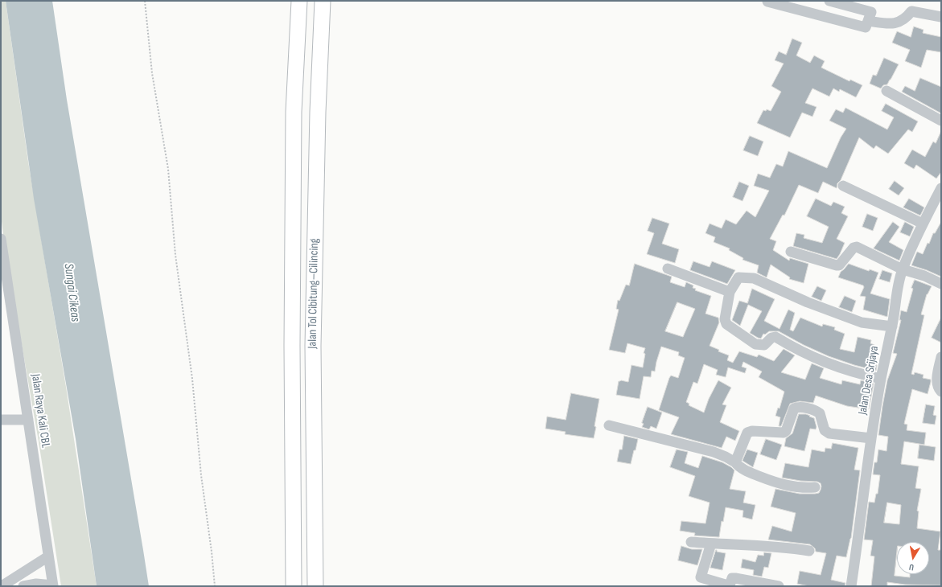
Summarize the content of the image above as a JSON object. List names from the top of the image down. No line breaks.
{"streets":{"highway":["Jalan Tol Cibitung–Cilincing"],"street":["Jalan Desa Srijaya","Jalan Raya Kali CBL"]},"water":["Sungai Cikeas"],"north":"bottom"}
